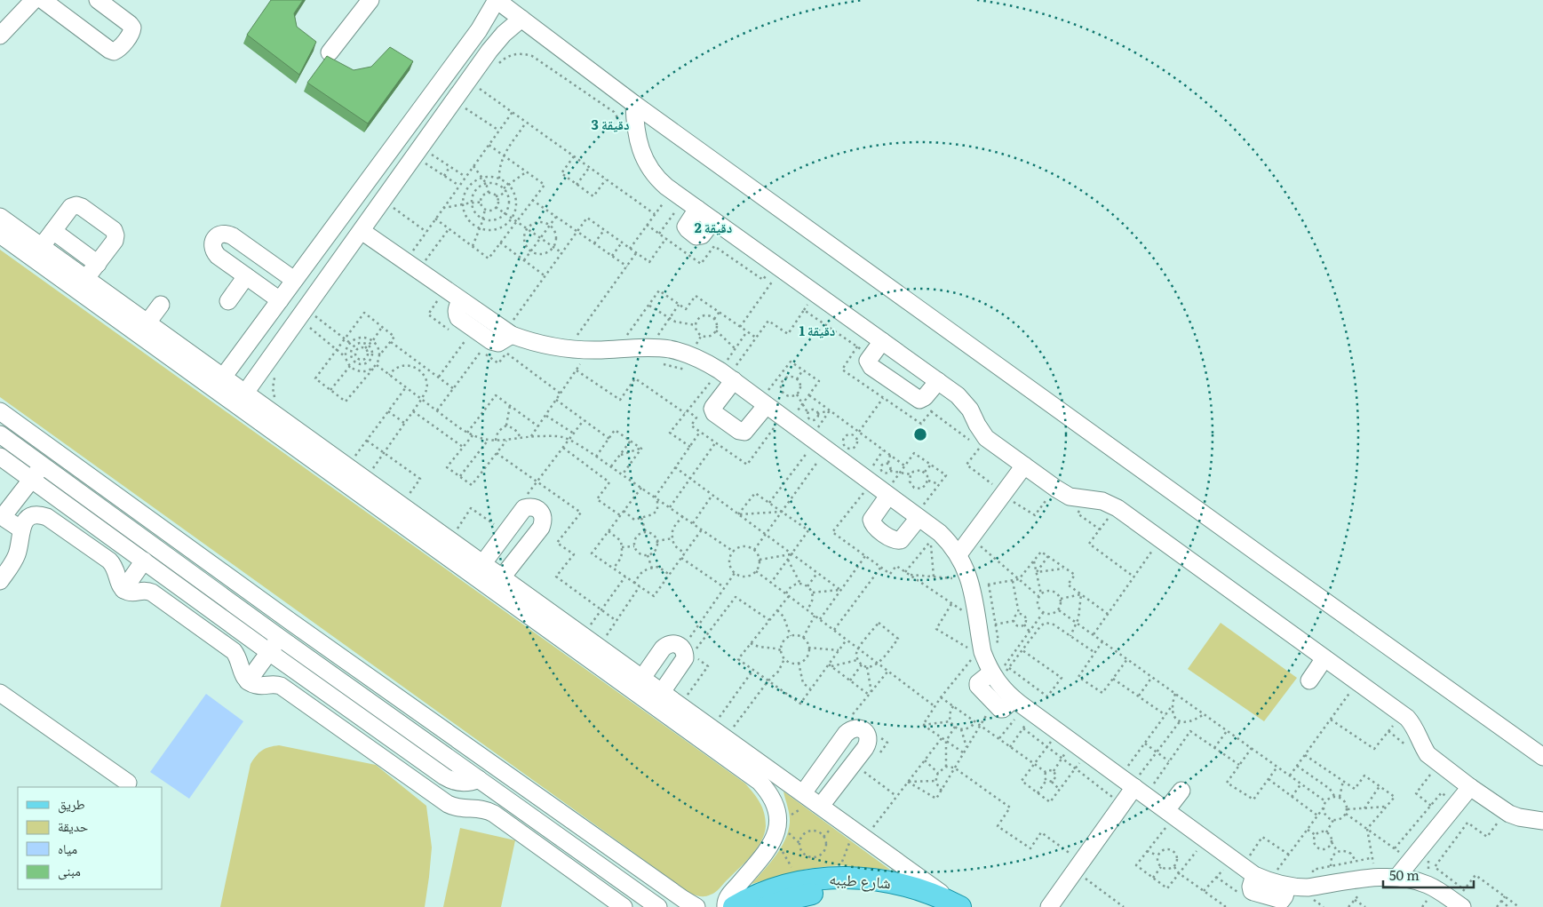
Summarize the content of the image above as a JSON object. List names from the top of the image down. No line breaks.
{"streets":{"main road":["شارع طيبه"]},"legend":["طريق","حديقة","مياه","مبنى"],"scale_bar":"50 m","rings":["3 دقيقة","2 دقيقة","1 دقيقة"]}
